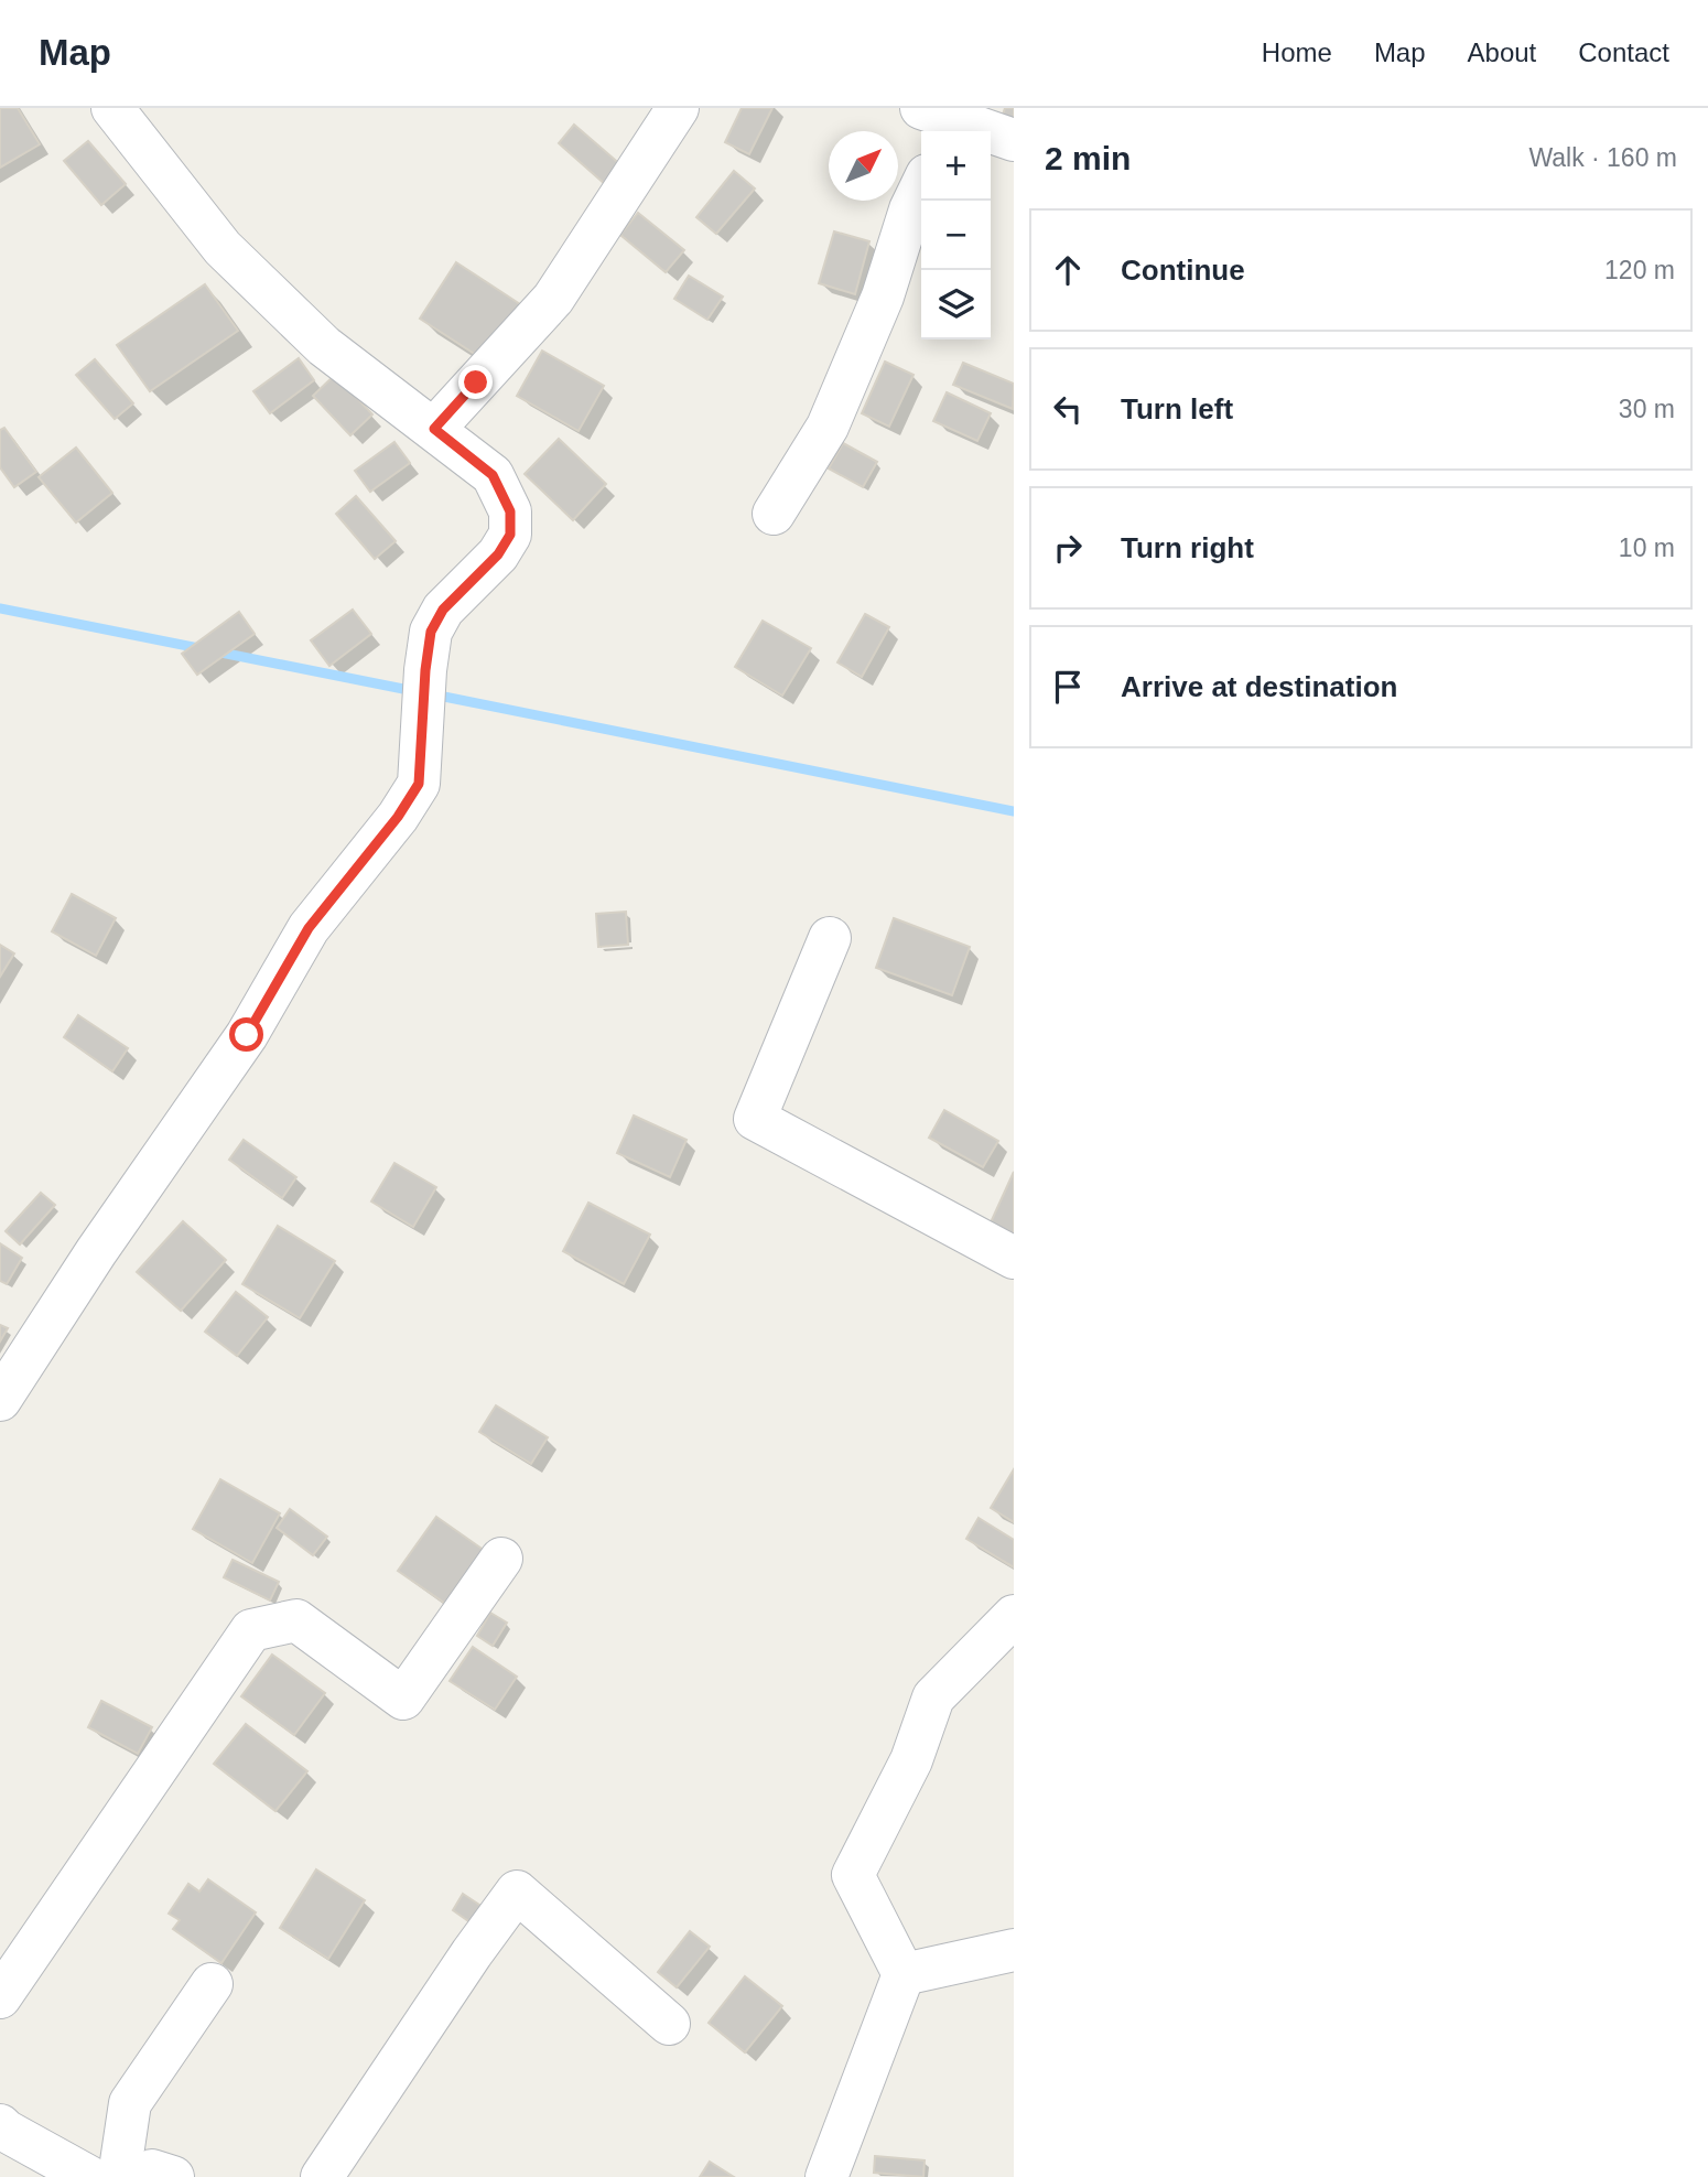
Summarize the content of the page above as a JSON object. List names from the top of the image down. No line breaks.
{"north":"top right","page":{"header":"Map","nav":["Home","Map","About","Contact"],"heading":["2 min","Walk · 160 m"],"map_buttons":["+","−"],"list":[["Continue","120 m"],["Turn left","30 m"],["Turn right","10 m"],"Arrive at destination"]}}
